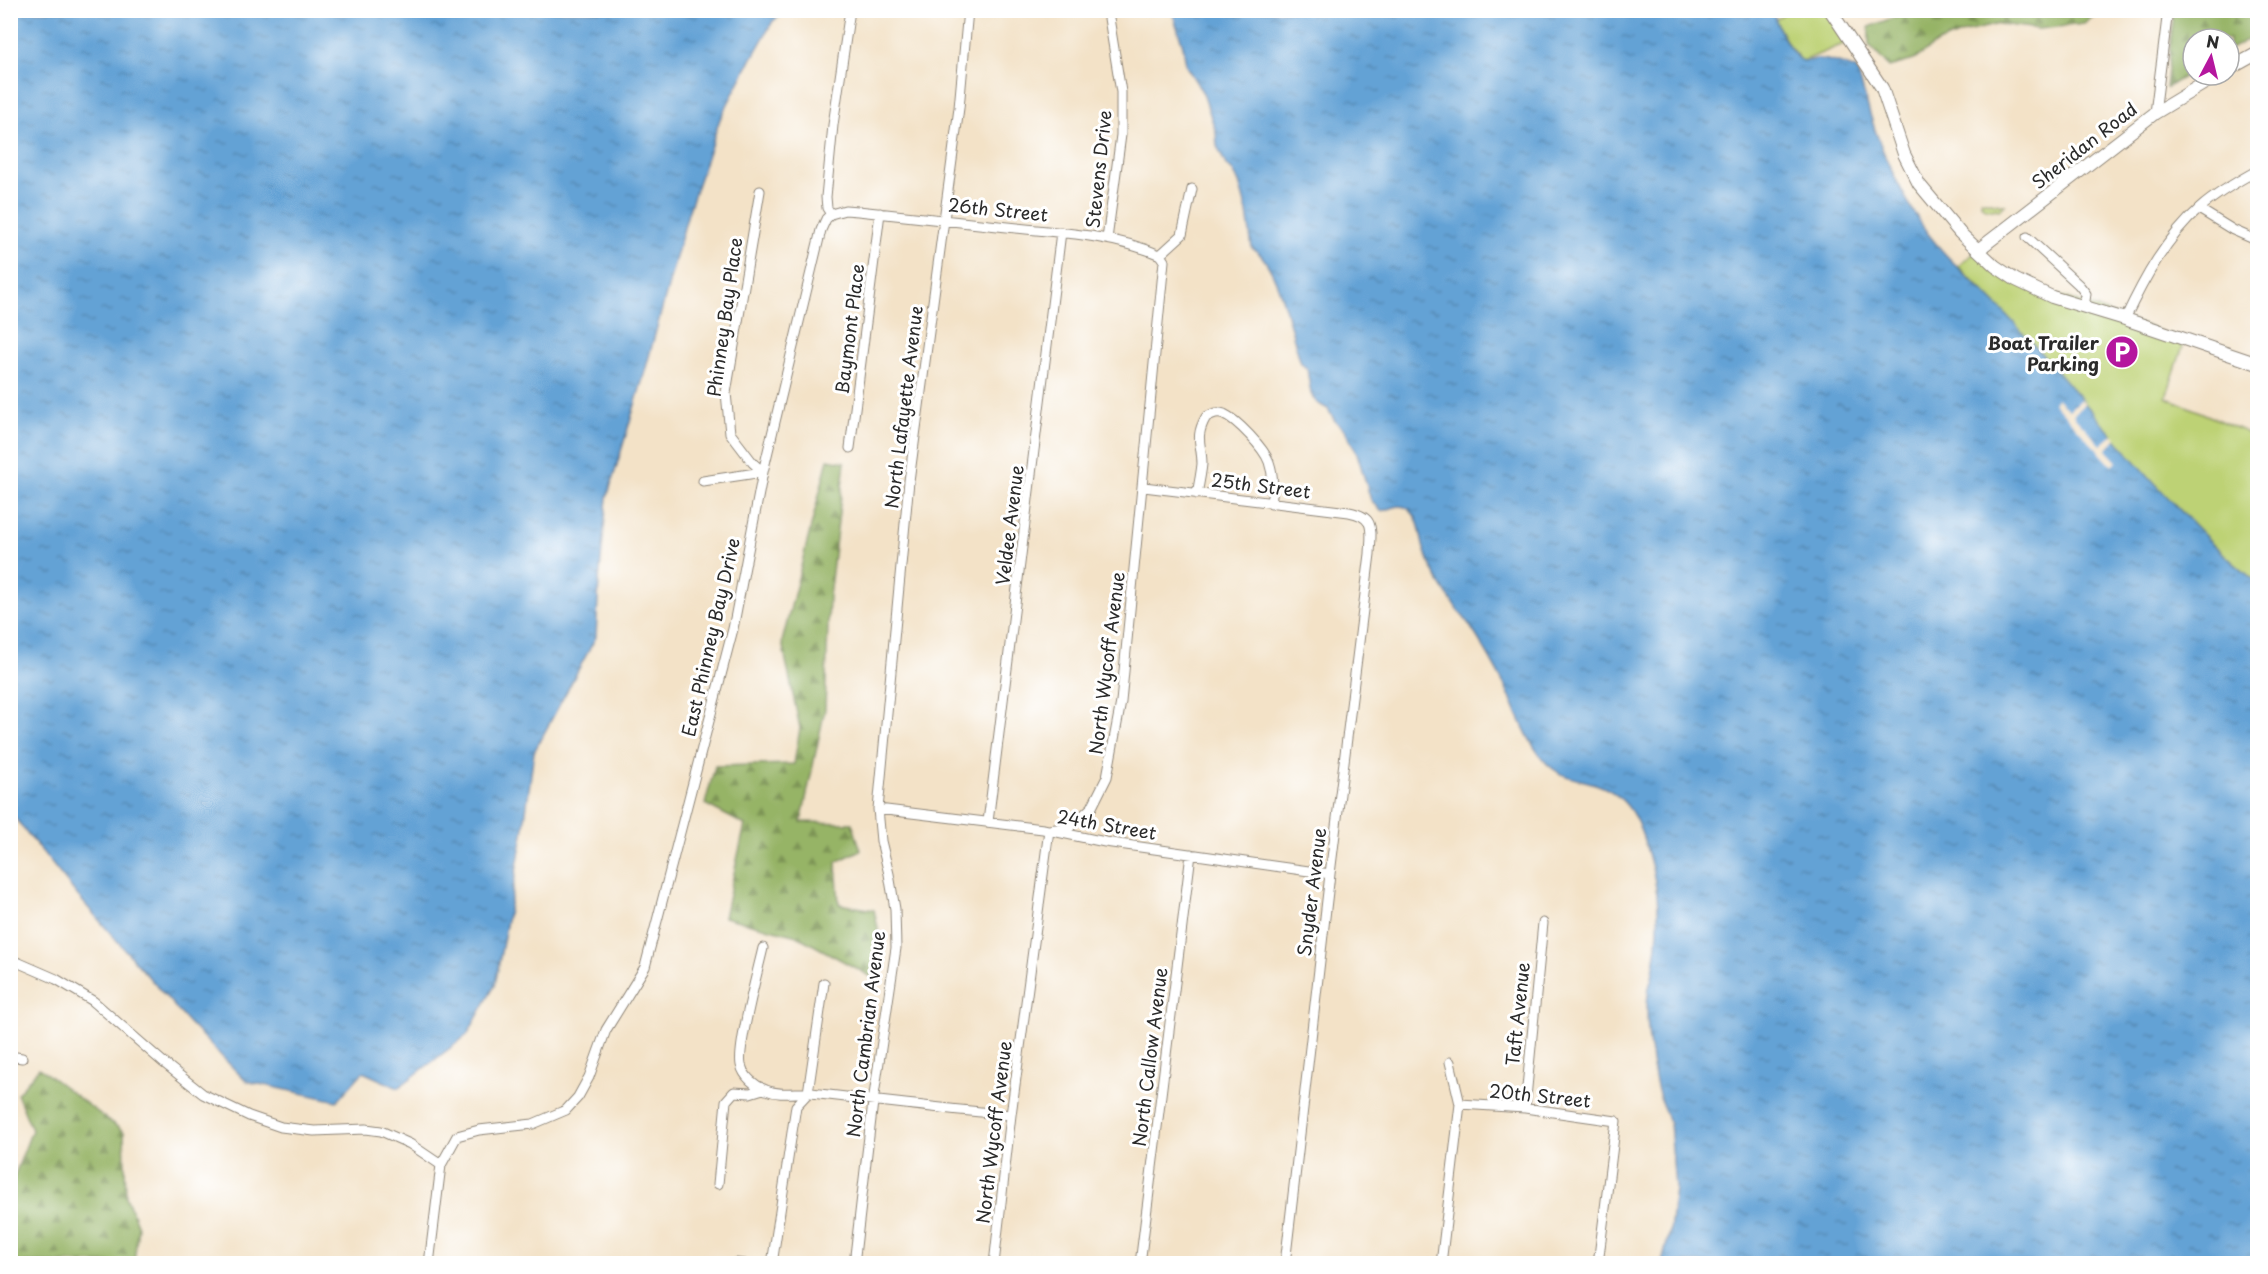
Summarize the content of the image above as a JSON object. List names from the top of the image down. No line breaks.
{"streets":{"main road":["Sheridan Road"],"street":["Stevens Drive","26th Street","Phinney Bay Place","Baymont Place","North Lafayette Avenue","25th Street","Veldee Avenue","East Phinney Bay Drive","North Wycoff Avenue","24th Street","Snyder Avenue","Taft Avenue","North Cambrian Avenue","North Callow Avenue","20th Street"]},"crossings":[["Stevens Drive","26th Street"],["26th Street","Baymont Place"],["26th Street","North Lafayette Avenue"],["26th Street","Veldee Avenue"],["26th Street","East Phinney Bay Drive"],["26th Street","North Wycoff Avenue"],["Phinney Bay Place","East Phinney Bay Drive"],["North Lafayette Avenue","24th Street"],["North Lafayette Avenue","North Cambrian Avenue"],["25th Street","North Wycoff Avenue"],["25th Street","Snyder Avenue"],["Veldee Avenue","24th Street"],["North Wycoff Avenue","24th Street"],["24th Street","Snyder Avenue"],["24th Street","North Cambrian Avenue"],["24th Street","North Callow Avenue"],["Taft Avenue","20th Street"]],"places":{"parking":["Boat Trailer Parking"]},"north":"top"}
